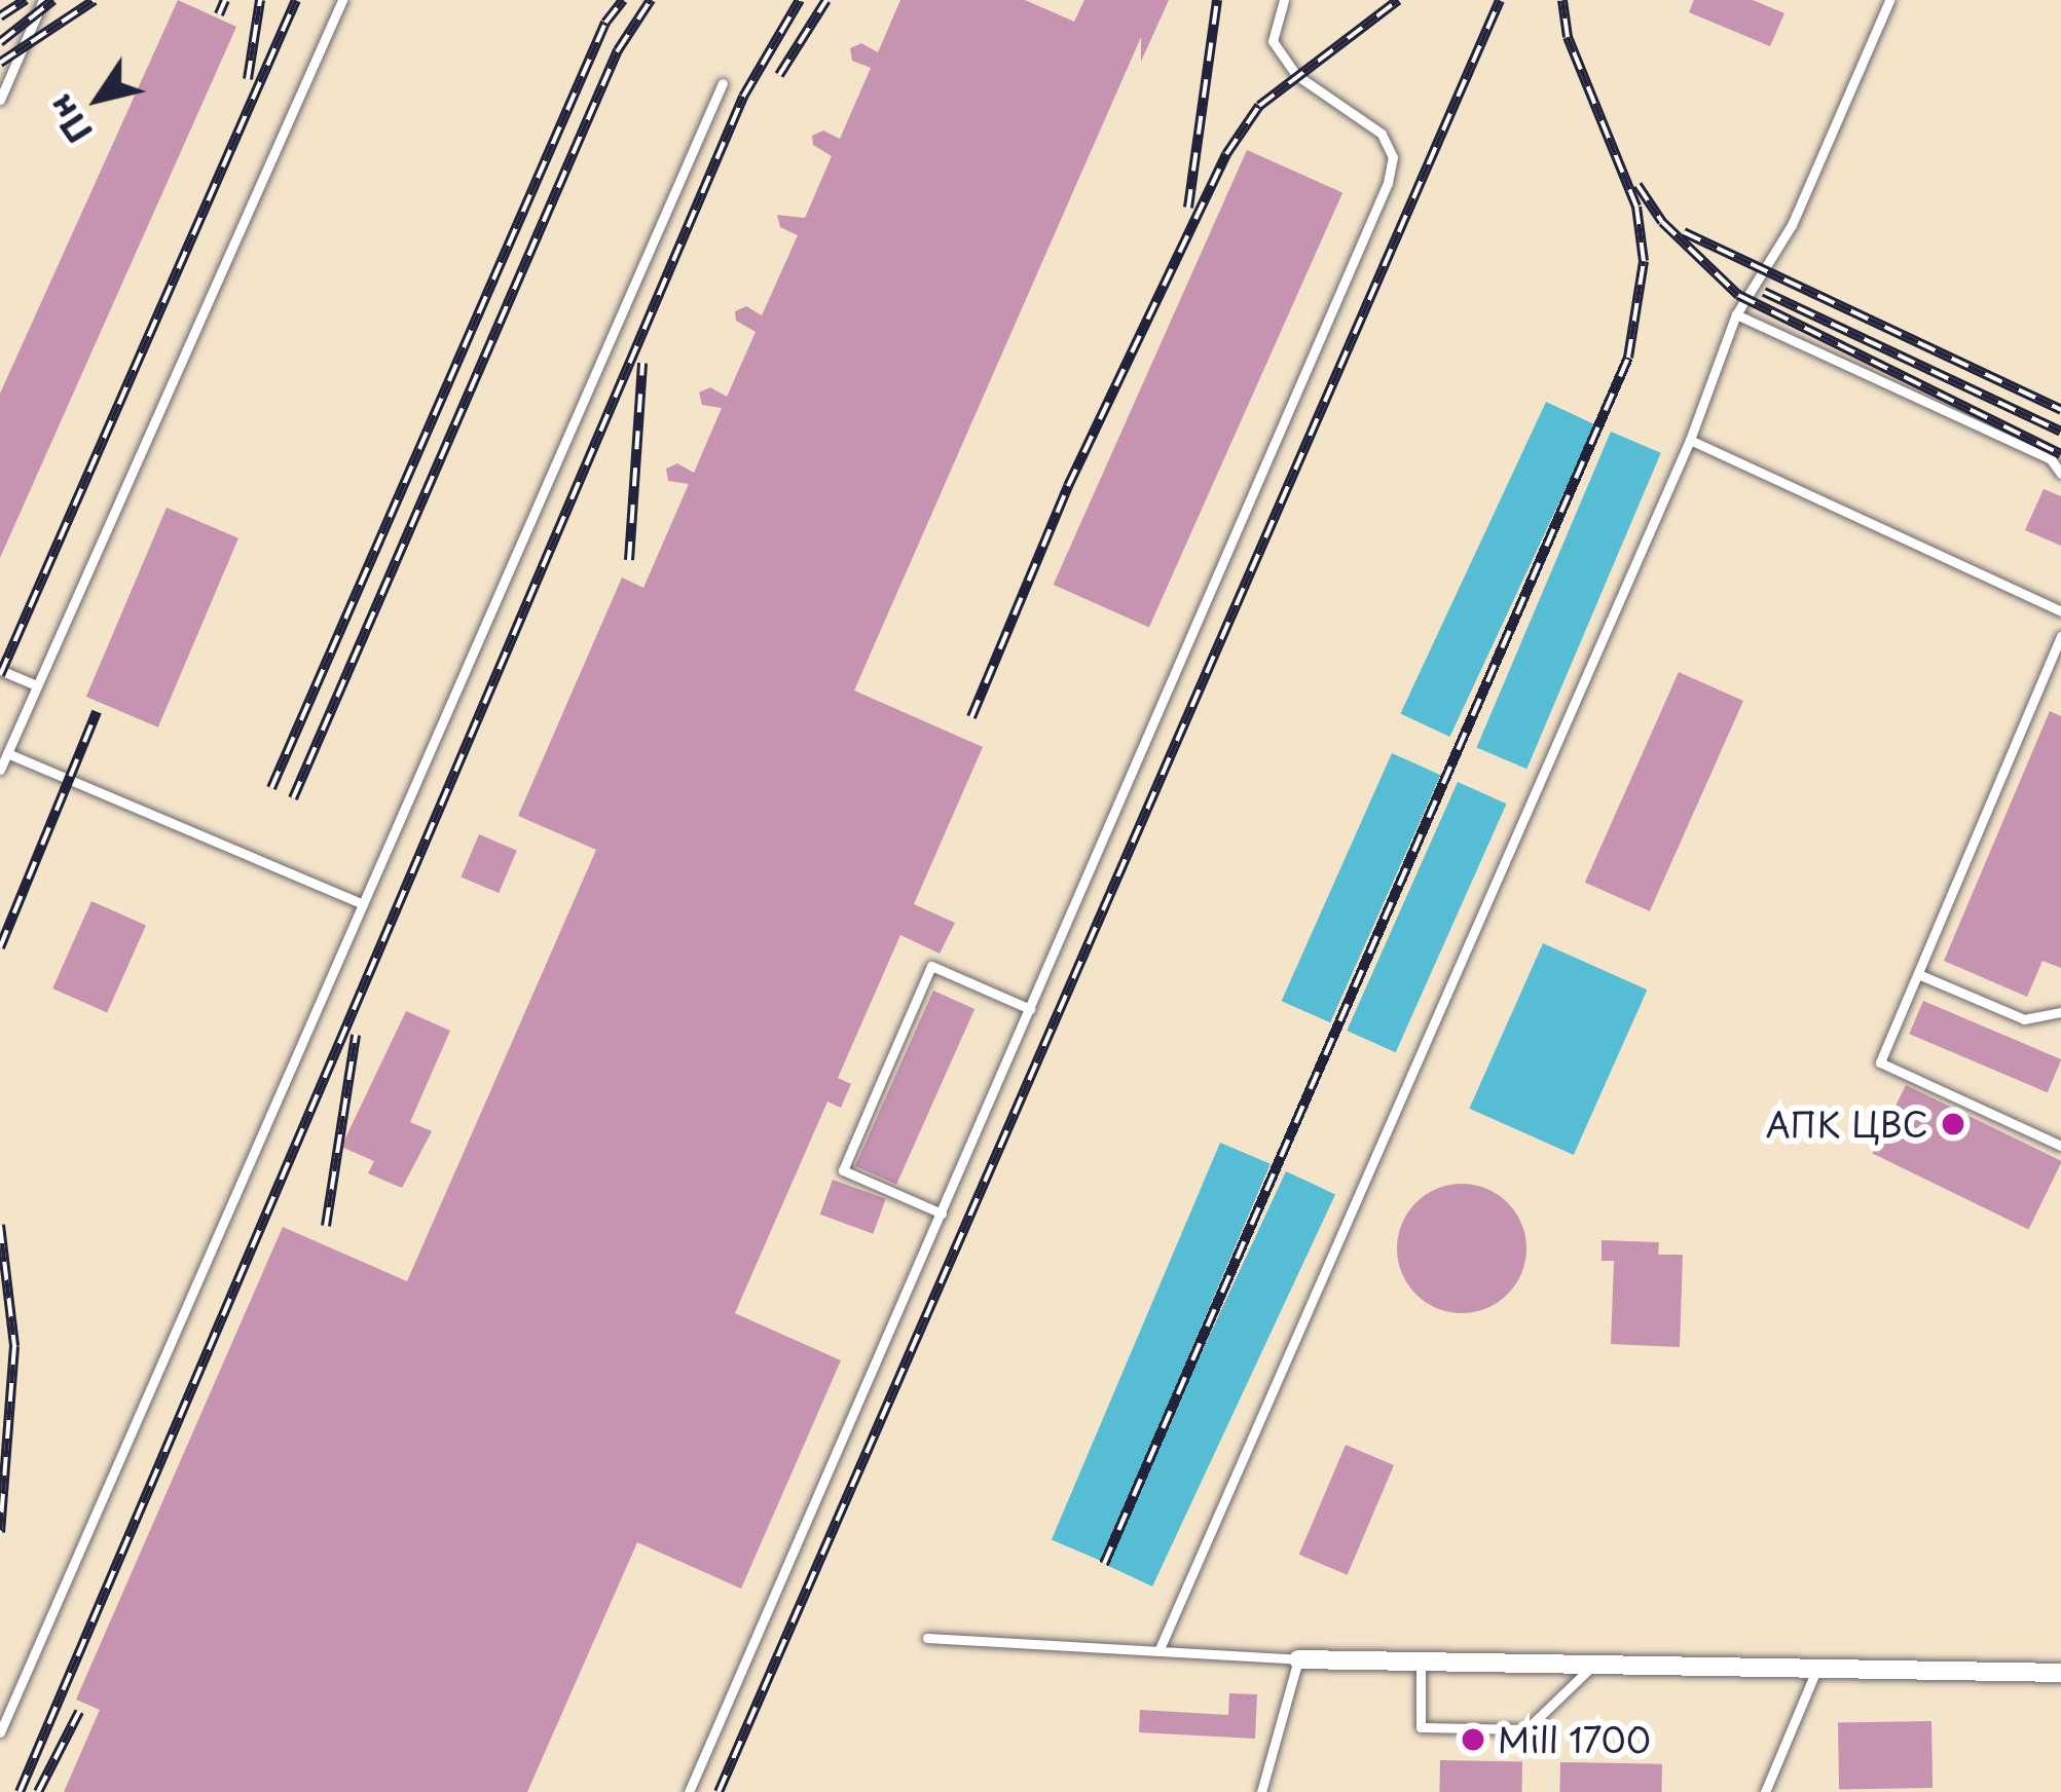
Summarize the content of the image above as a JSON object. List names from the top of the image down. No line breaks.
{"places":["АПК ЦВС","Mill 1700"],"north":"bottom left"}
